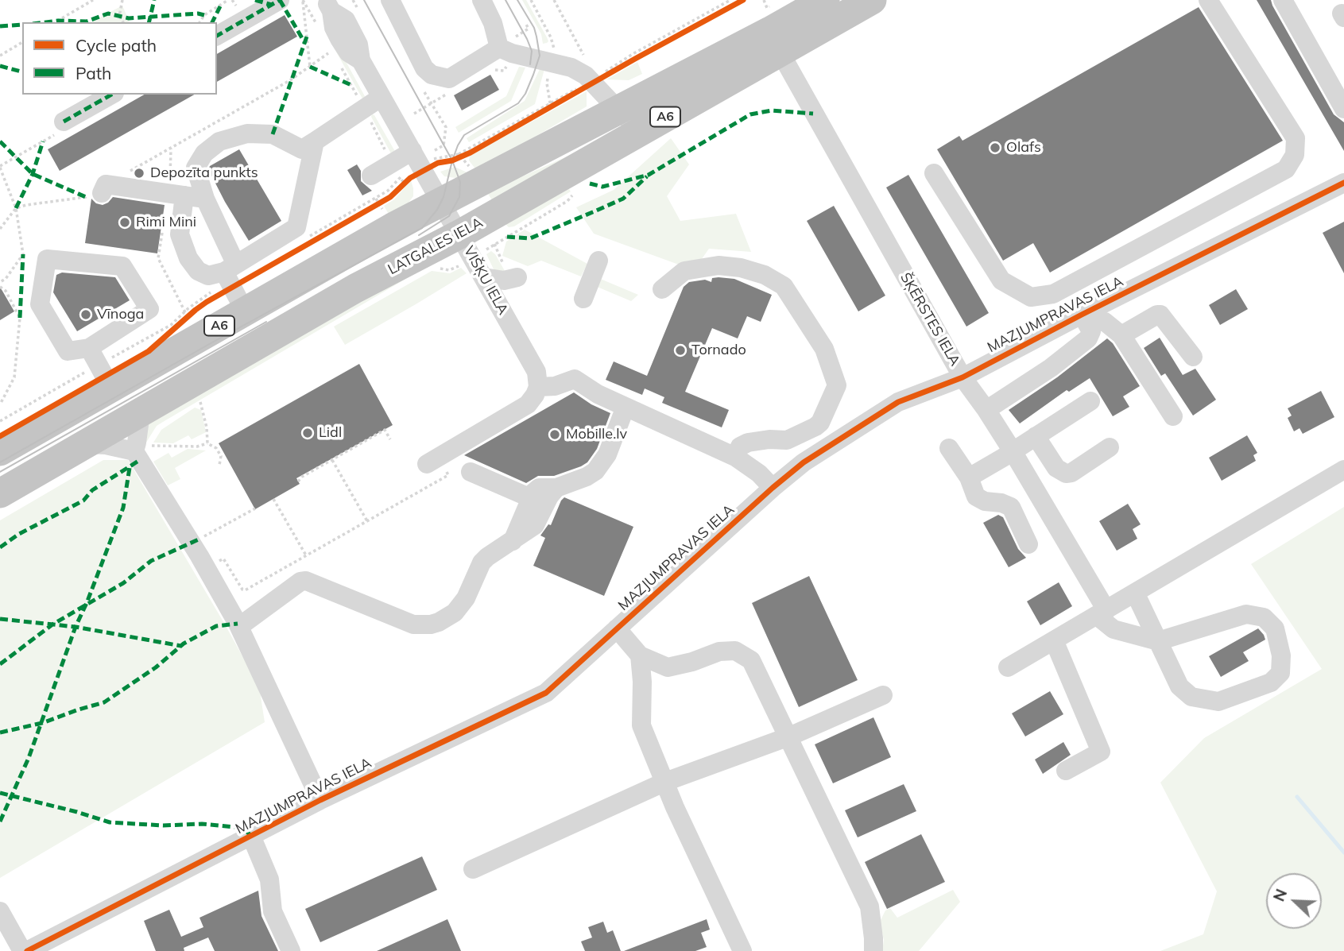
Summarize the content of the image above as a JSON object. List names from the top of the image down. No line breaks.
{"streets":{"highway":["A6","LATGALES IELA"],"street":["VIŠĶU IELA","MAZJUMPRAVAS IELA","ŠĶĒRSTES IELA"]},"crossings":[["A6","VIŠĶU IELA"],["LATGALES IELA","VIŠĶU IELA"],["LATGALES IELA","ŠĶĒRSTES IELA"],["MAZJUMPRAVAS IELA","ŠĶĒRSTES IELA"]],"places":["Olafs","Depozīta punkts","Rimi Mini","Vīnoga","Tornado","Lidl","Mobille.lv"],"legend":["Cycle path","Path"],"north":"top left"}
